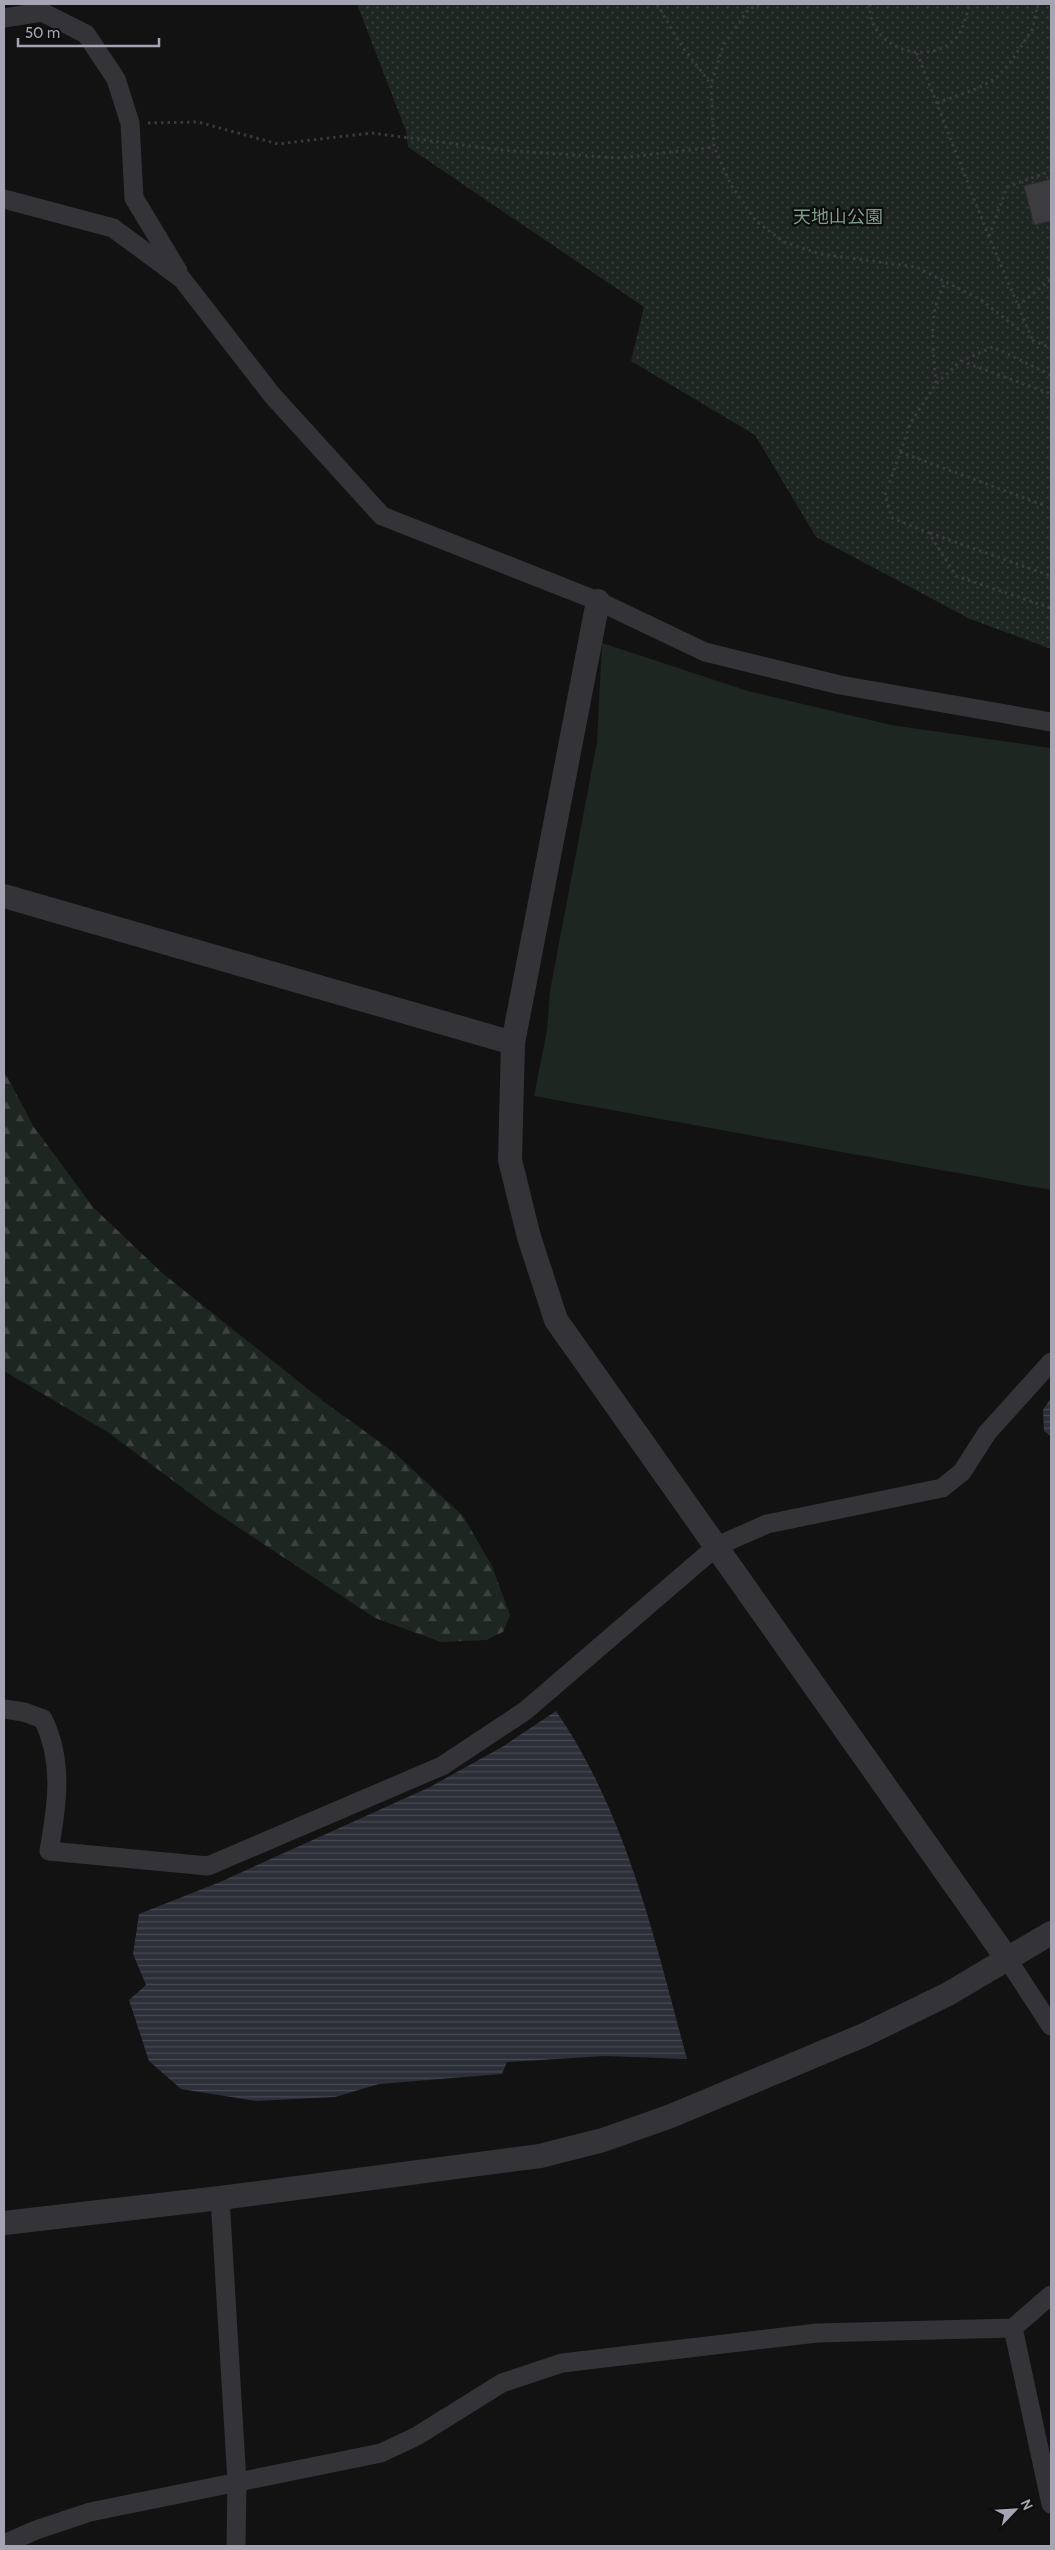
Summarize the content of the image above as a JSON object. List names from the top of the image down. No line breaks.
{"parks":["天地山公園"],"scale_bar":"50 m","north":"top right"}
